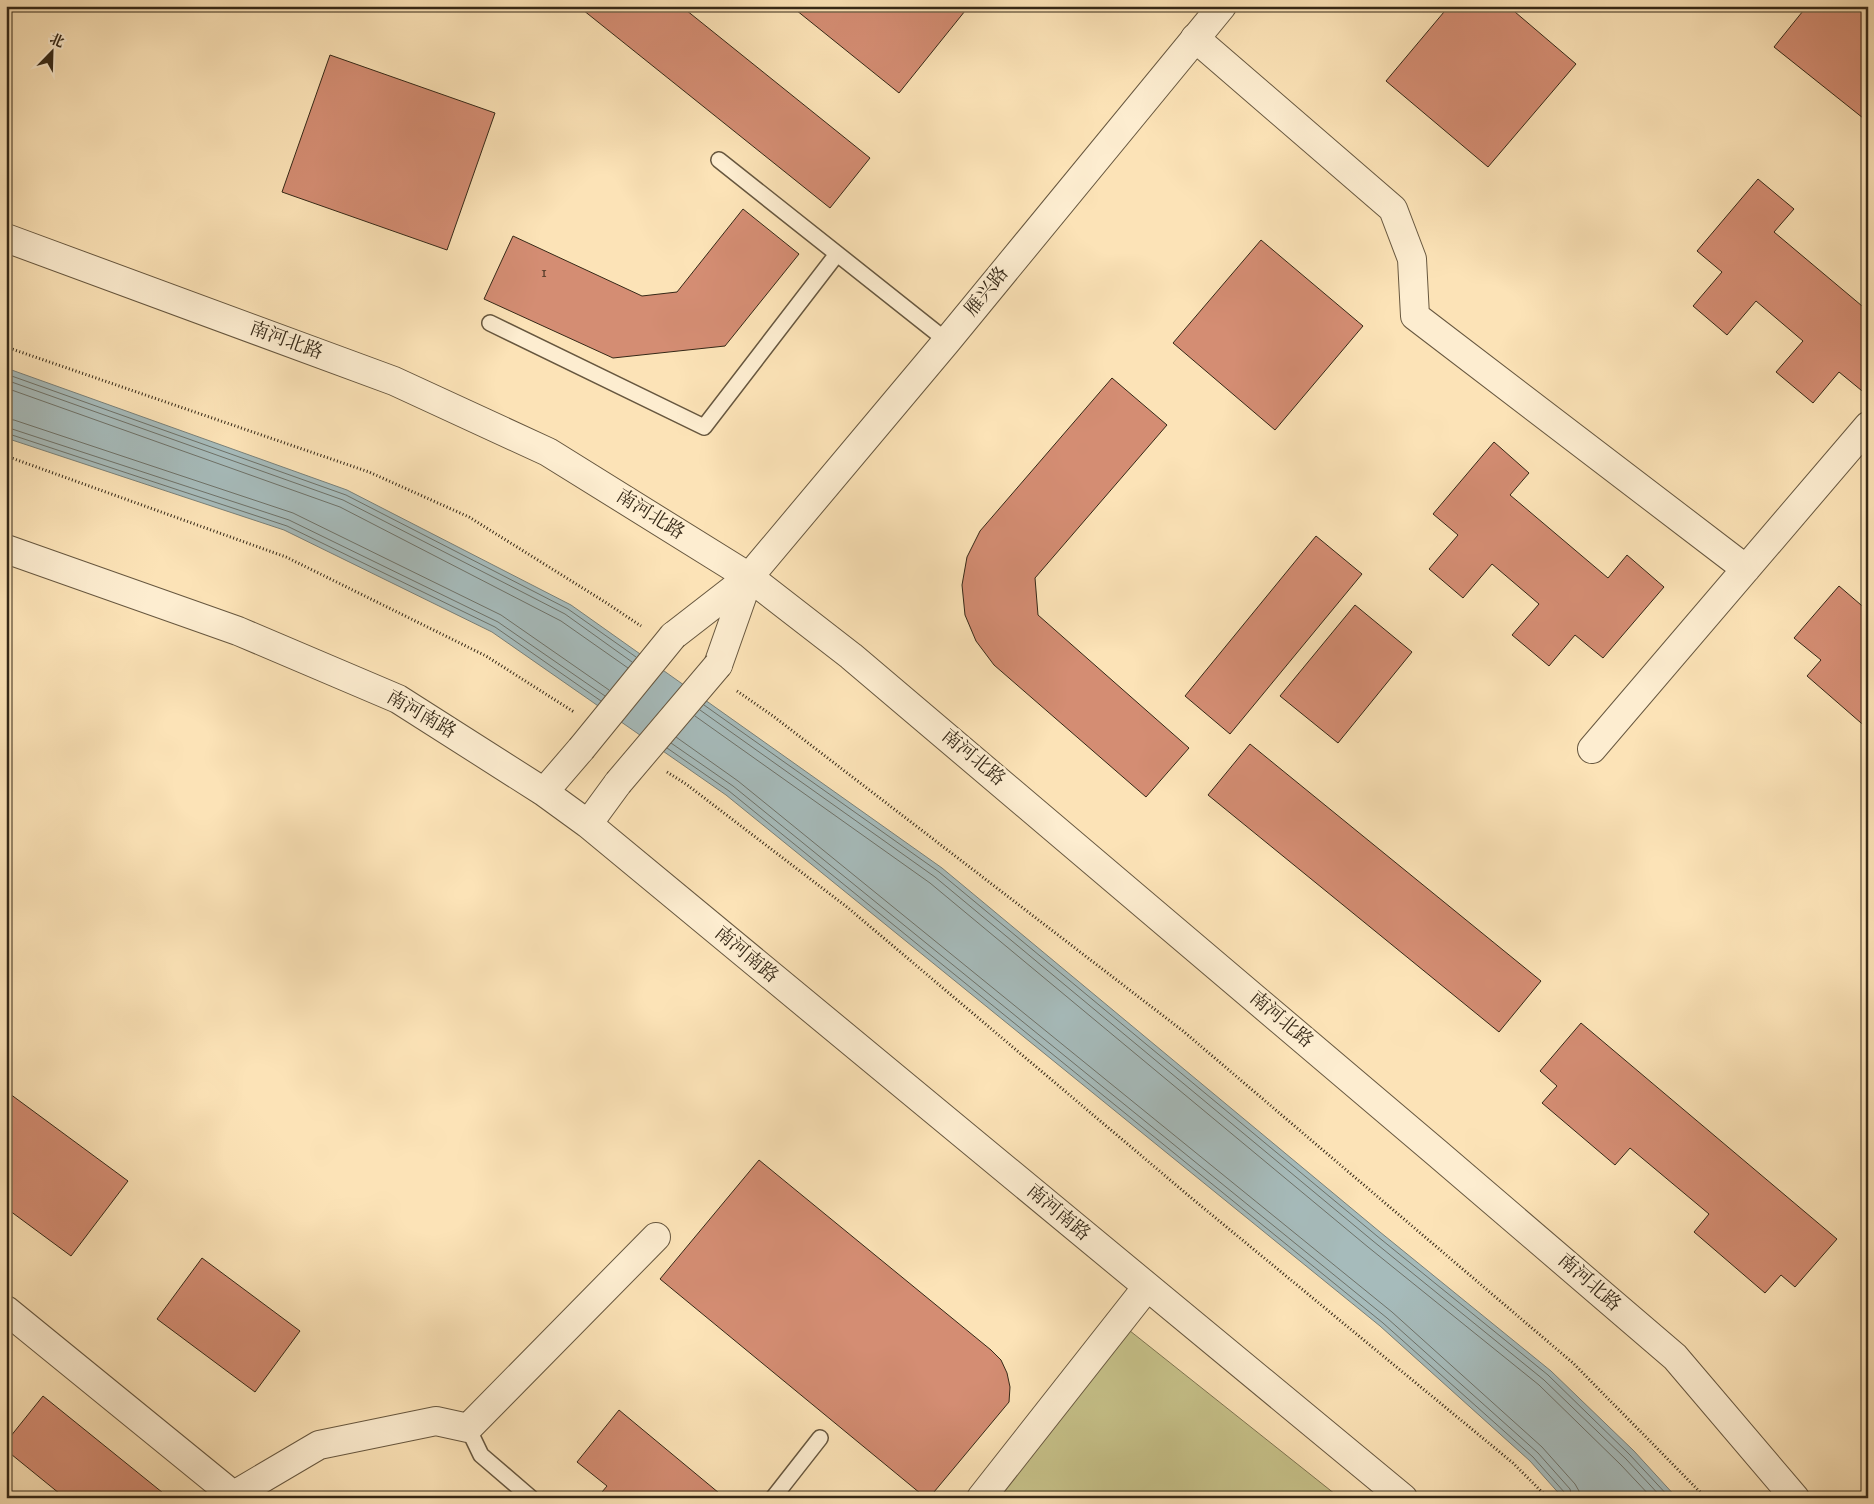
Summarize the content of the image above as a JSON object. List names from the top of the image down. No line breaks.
{"streets":{"street":["雁兴路","南河北路","南河南路"]},"crossings":[["雁兴路","南河北路"]],"house_numbers":["1"],"north":"top right"}
